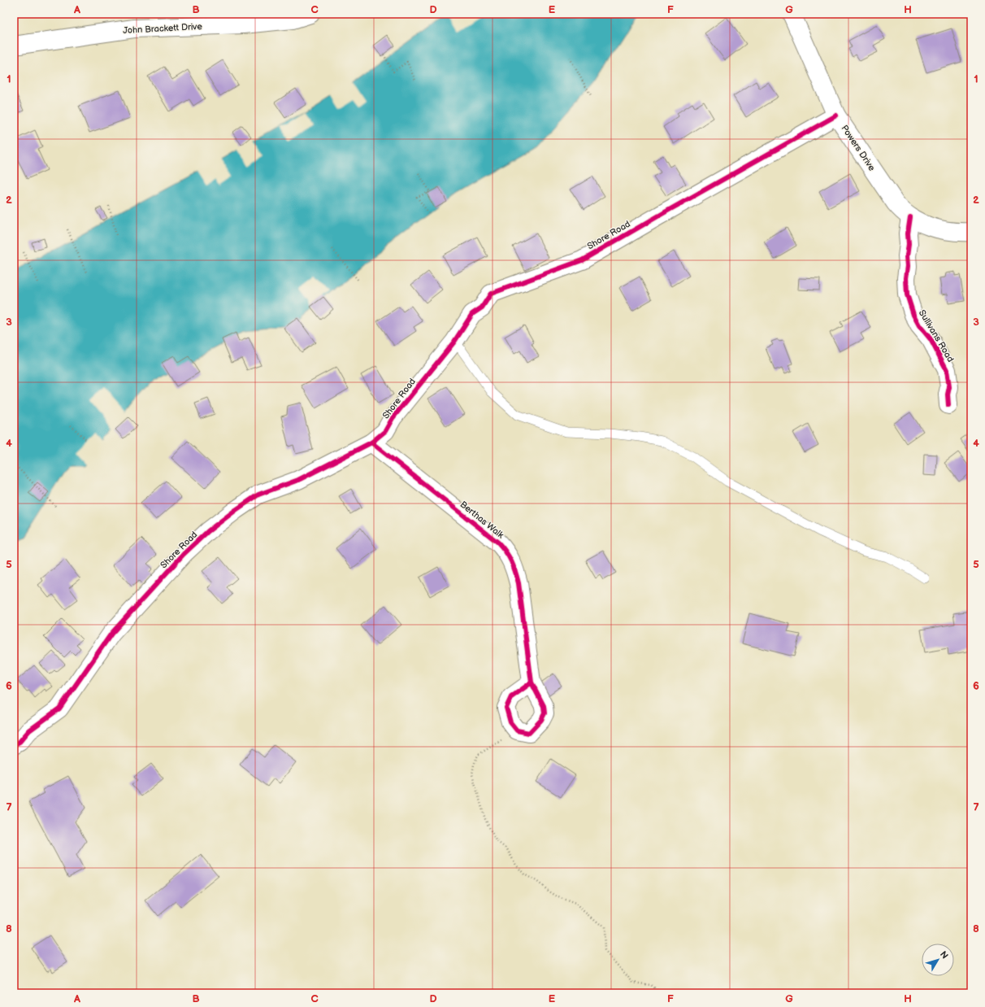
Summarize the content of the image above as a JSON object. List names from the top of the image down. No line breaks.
{"streets":{"street":["John Brackett Drive","Powers Drive","Shore Road","Sullivans Road","Berthas Walk"]},"crossings":[["Powers Drive","Shore Road"],["Powers Drive","Sullivans Road"],["Shore Road","Berthas Walk"]],"north":"top right","grid":{"columns":["A","B","C","D","E","F","G","H"],"rows":["1","2","3","4","5","6","7","8"]}}
